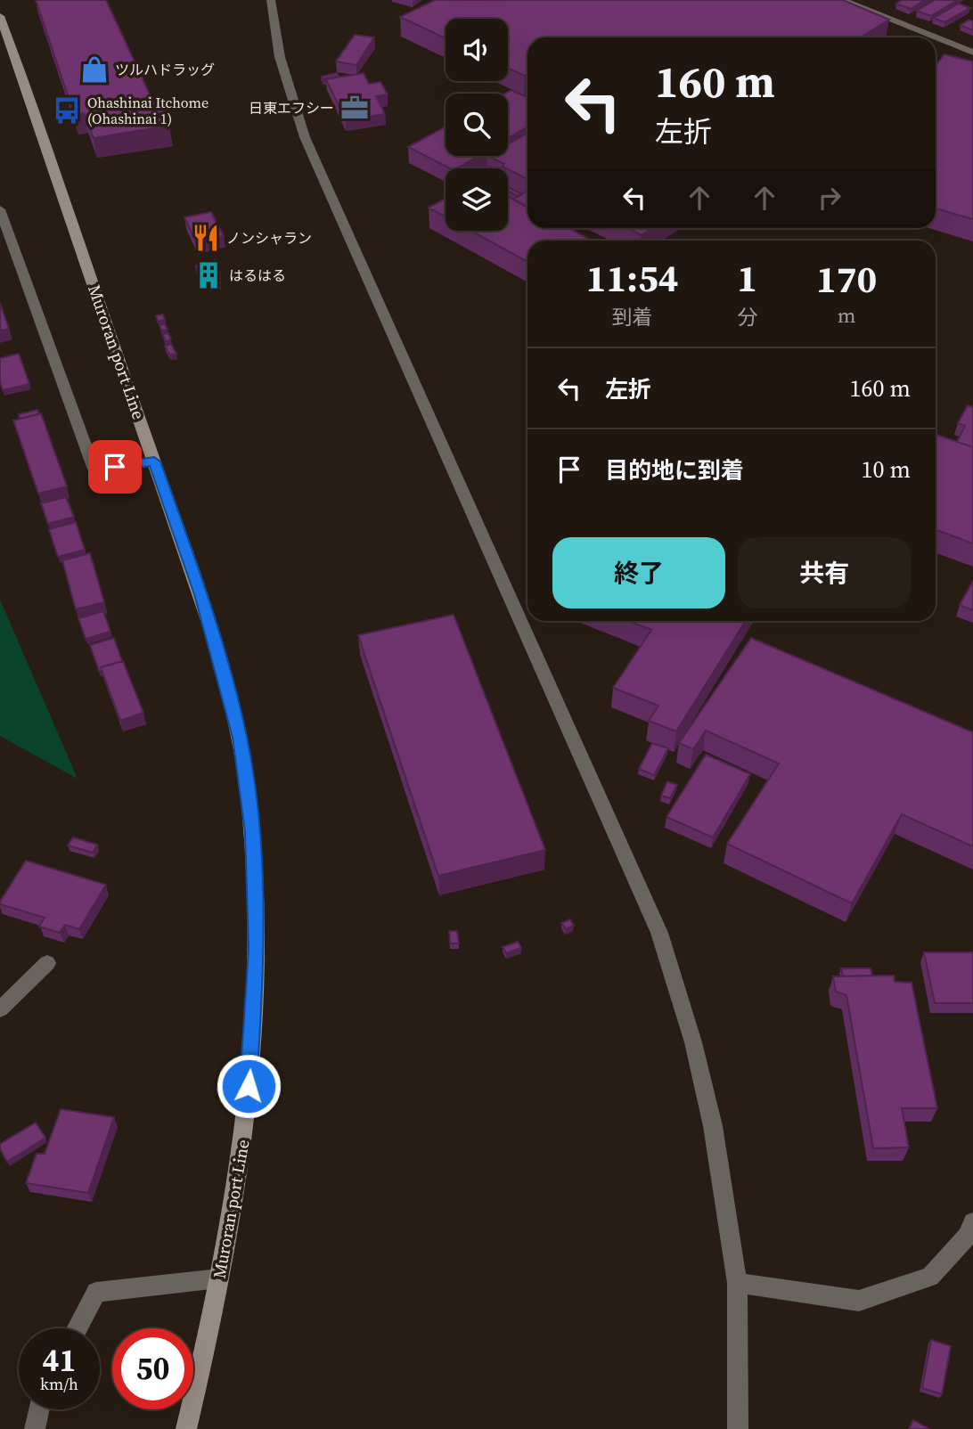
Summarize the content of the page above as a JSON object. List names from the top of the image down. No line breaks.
{"streets":{"main road":["Muroran port Line"]},"places":{"shop":["ツルハドラッグ"],"office":["日東エフシー"],"bus stop":["Ohashinai Itchome (Ohashinai 1)"],"restaurant":["ノンシャラン"],"building":["はるはる"]},"page":{"turn":["160 m","左折"],"eta":["11:54","到着","1","分","170","m"],"list":[{"name":"左折","value":"160 m"},{"name":"目的地に到着","value":"10 m"}],"buttons":["終了","共有"],"speed":"41 km/h","limit":"50"}}
